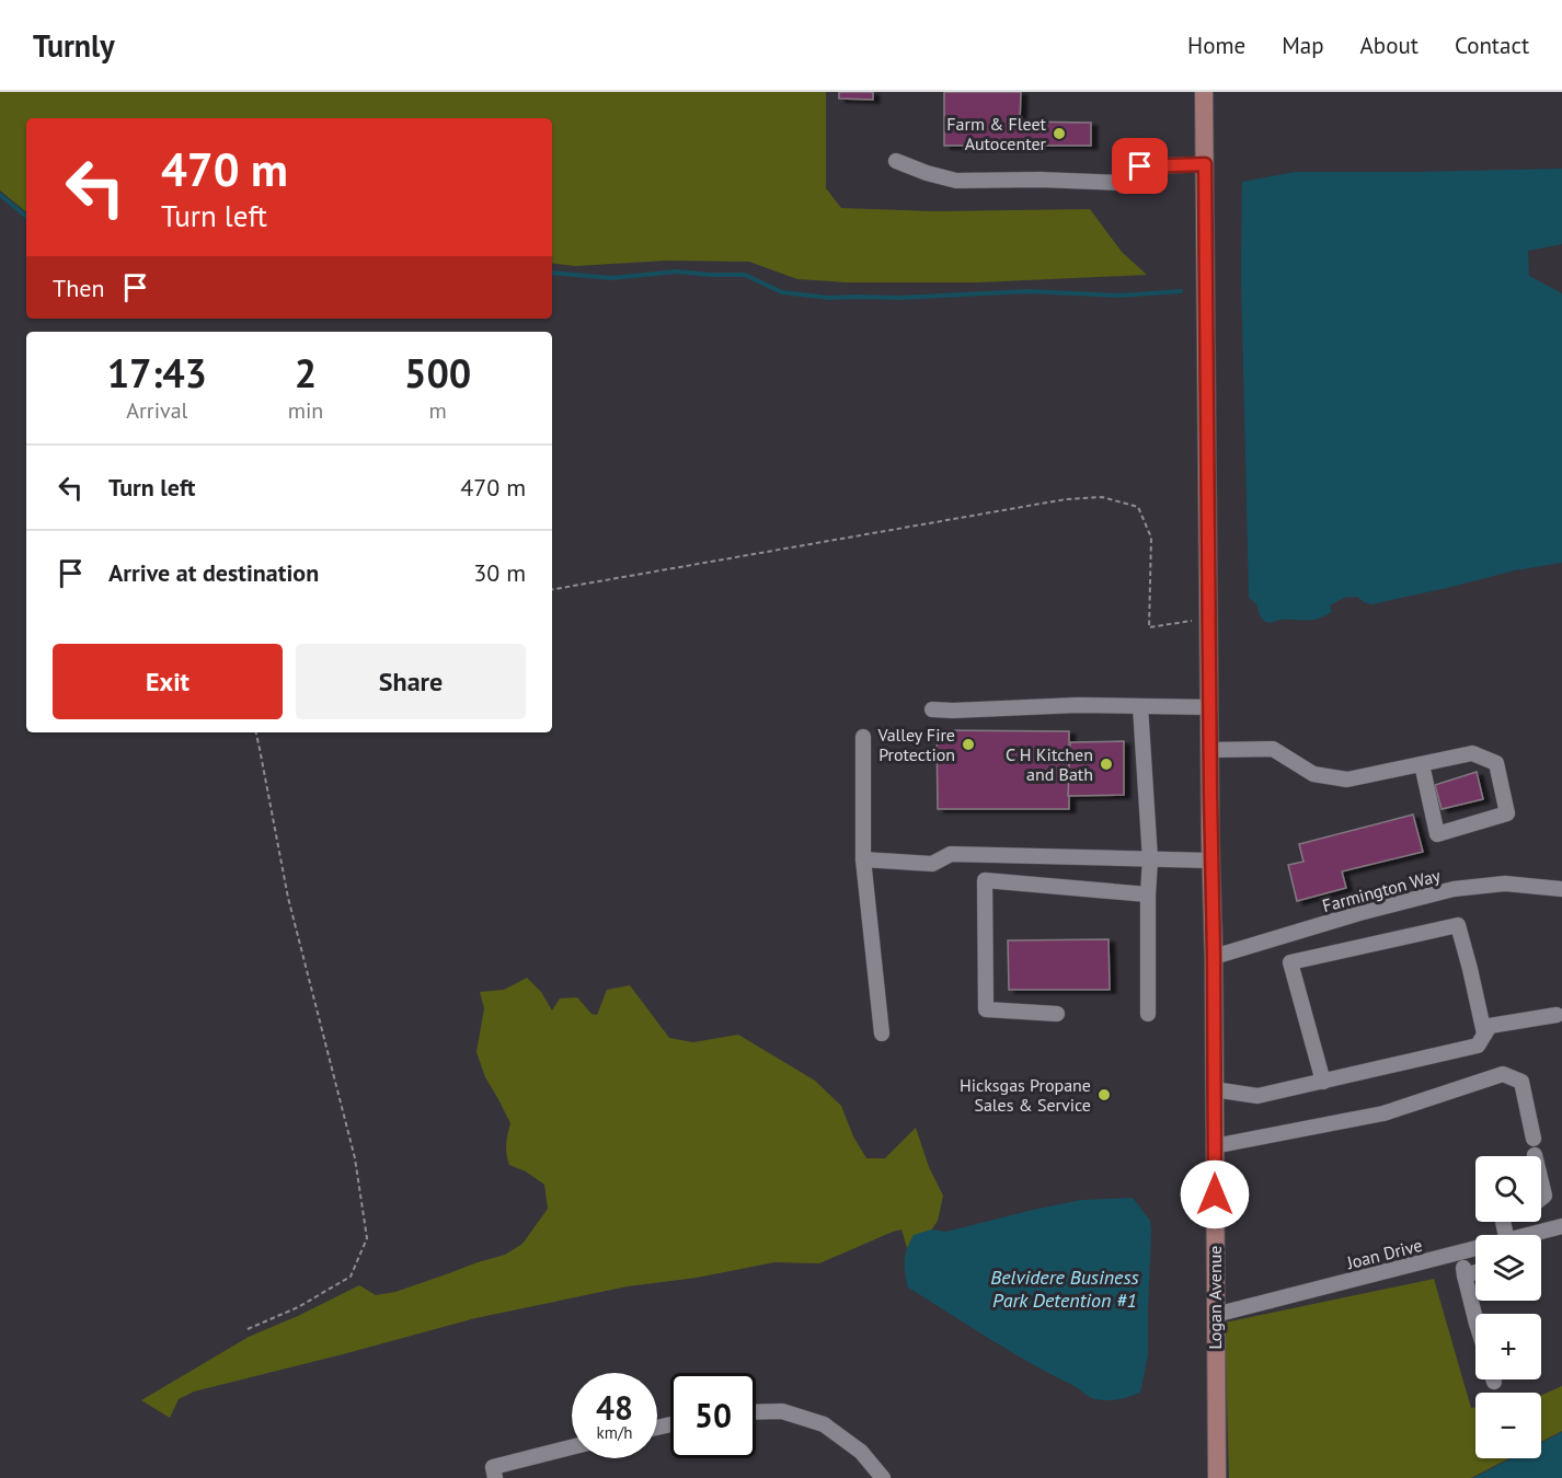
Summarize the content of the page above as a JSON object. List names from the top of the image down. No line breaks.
{"streets":{"main road":["Logan Avenue"],"street":["Farmington Way","Joan Drive"]},"crossings":[["Farmington Way","Logan Avenue"],["Joan Drive","Logan Avenue"]],"water":["Belvidere Business Park Detention #1"],"places":["Farm & Fleet Autocenter","Valley Fire Protection","C H Kitchen and Bath","Hicksgas Propane Sales & Service"],"page":{"header":"Turnly","nav":["Home","Map","About","Contact"],"turn":["470 m","Turn left"],"then":"Then","eta":["17:43","Arrival","2","min","500","m"],"list":[{"name":"Turn left","value":"470 m"},{"name":"Arrive at destination","value":"30 m"}],"buttons":["Exit","Share"],"map_buttons":["+","−"],"speed":"48 km/h","limit":"50"}}
